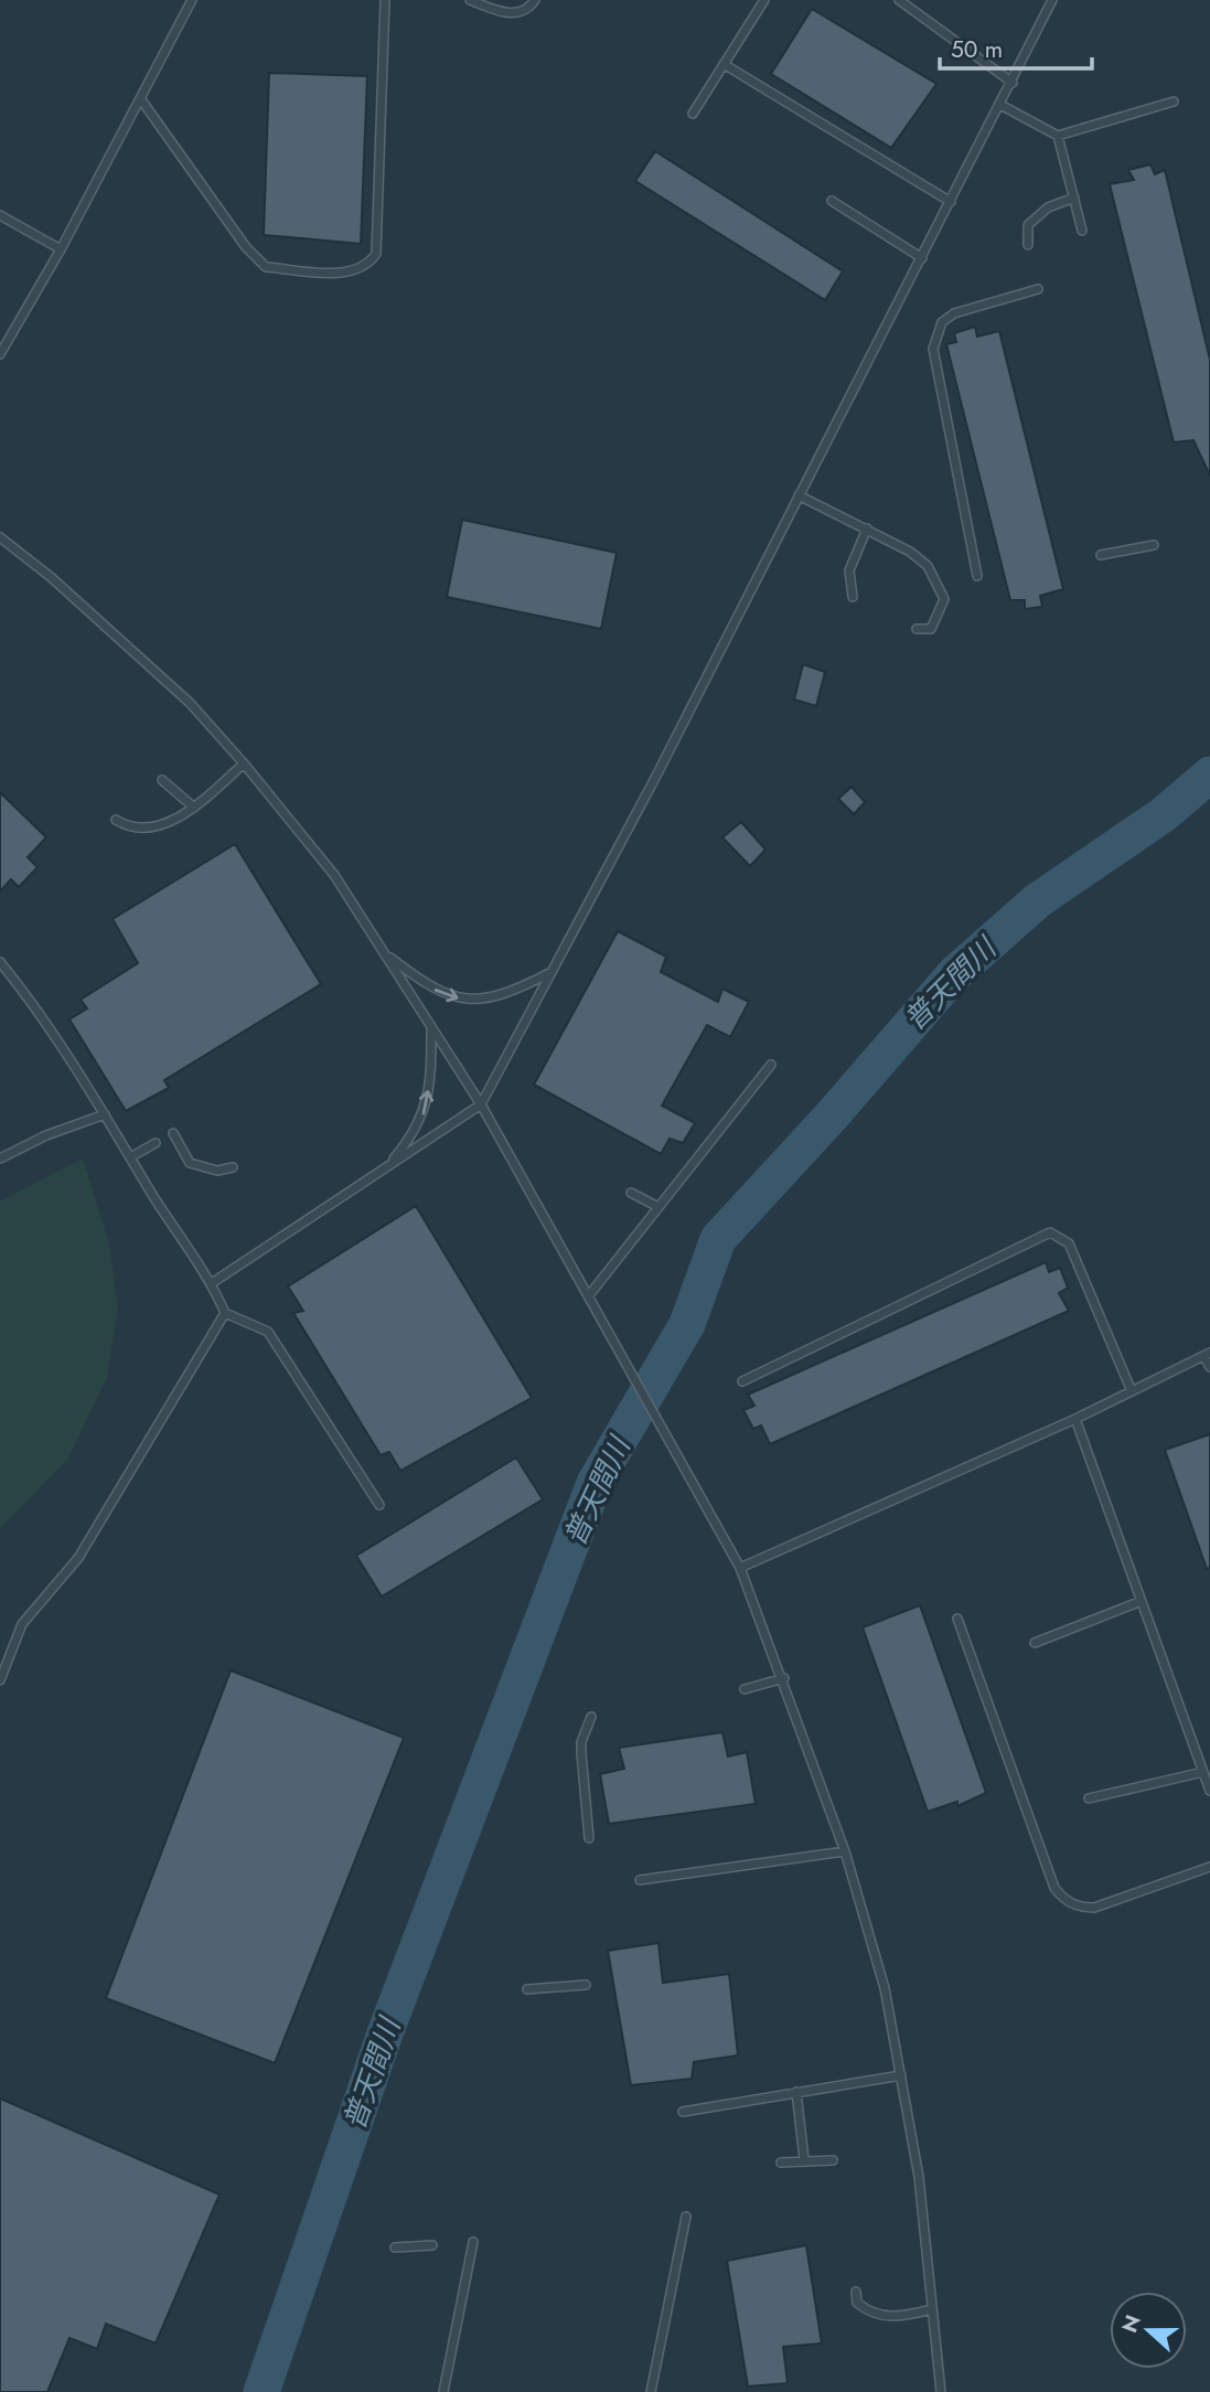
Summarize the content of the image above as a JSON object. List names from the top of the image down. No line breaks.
{"water":["普天間川"],"scale_bar":"50 m","north":"left"}
